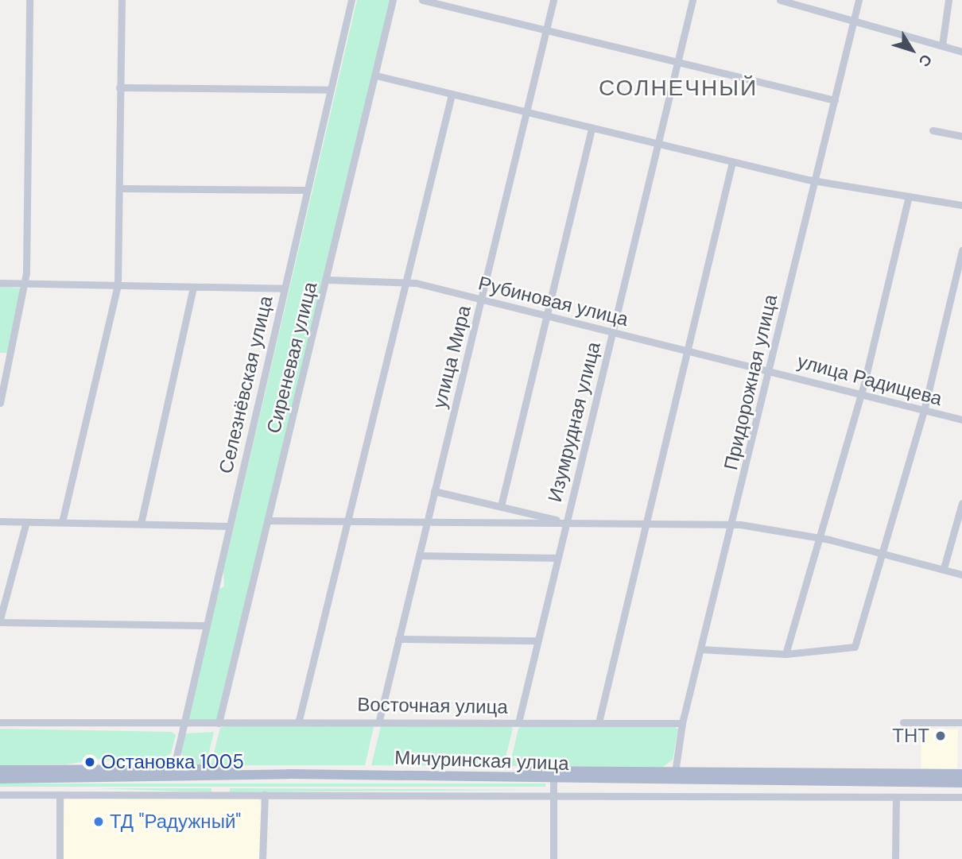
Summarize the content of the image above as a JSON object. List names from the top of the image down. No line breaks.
{"streets":{"main road":["Мичуринская улица"],"street":["Рубиновая улица","улица Мира","Сиреневая улица","улица Радищева","Придорожная улица","Селезнёвская улица","Изумрудная улица","Восточная улица"]},"crossings":[["Рубиновая улица","улица Мира"],["Рубиновая улица","Сиреневая улица"],["Рубиновая улица","улица Радищева"],["Рубиновая улица","Придорожная улица"],["Рубиновая улица","Изумрудная улица"],["улица Мира","Восточная улица"],["Сиреневая улица","Восточная улица"],["улица Радищева","Придорожная улица"],["Придорожная улица","Восточная улица"],["Придорожная улица","Мичуринская улица"],["Селезнёвская улица","Восточная улица"],["Селезнёвская улица","Мичуринская улица"],["Изумрудная улица","Восточная улица"]],"districts":["СОЛНЕЧНЫЙ"],"places":["ТНТ","Остановка 1005","ТД \"Радужный\""],"north":"bottom right"}
